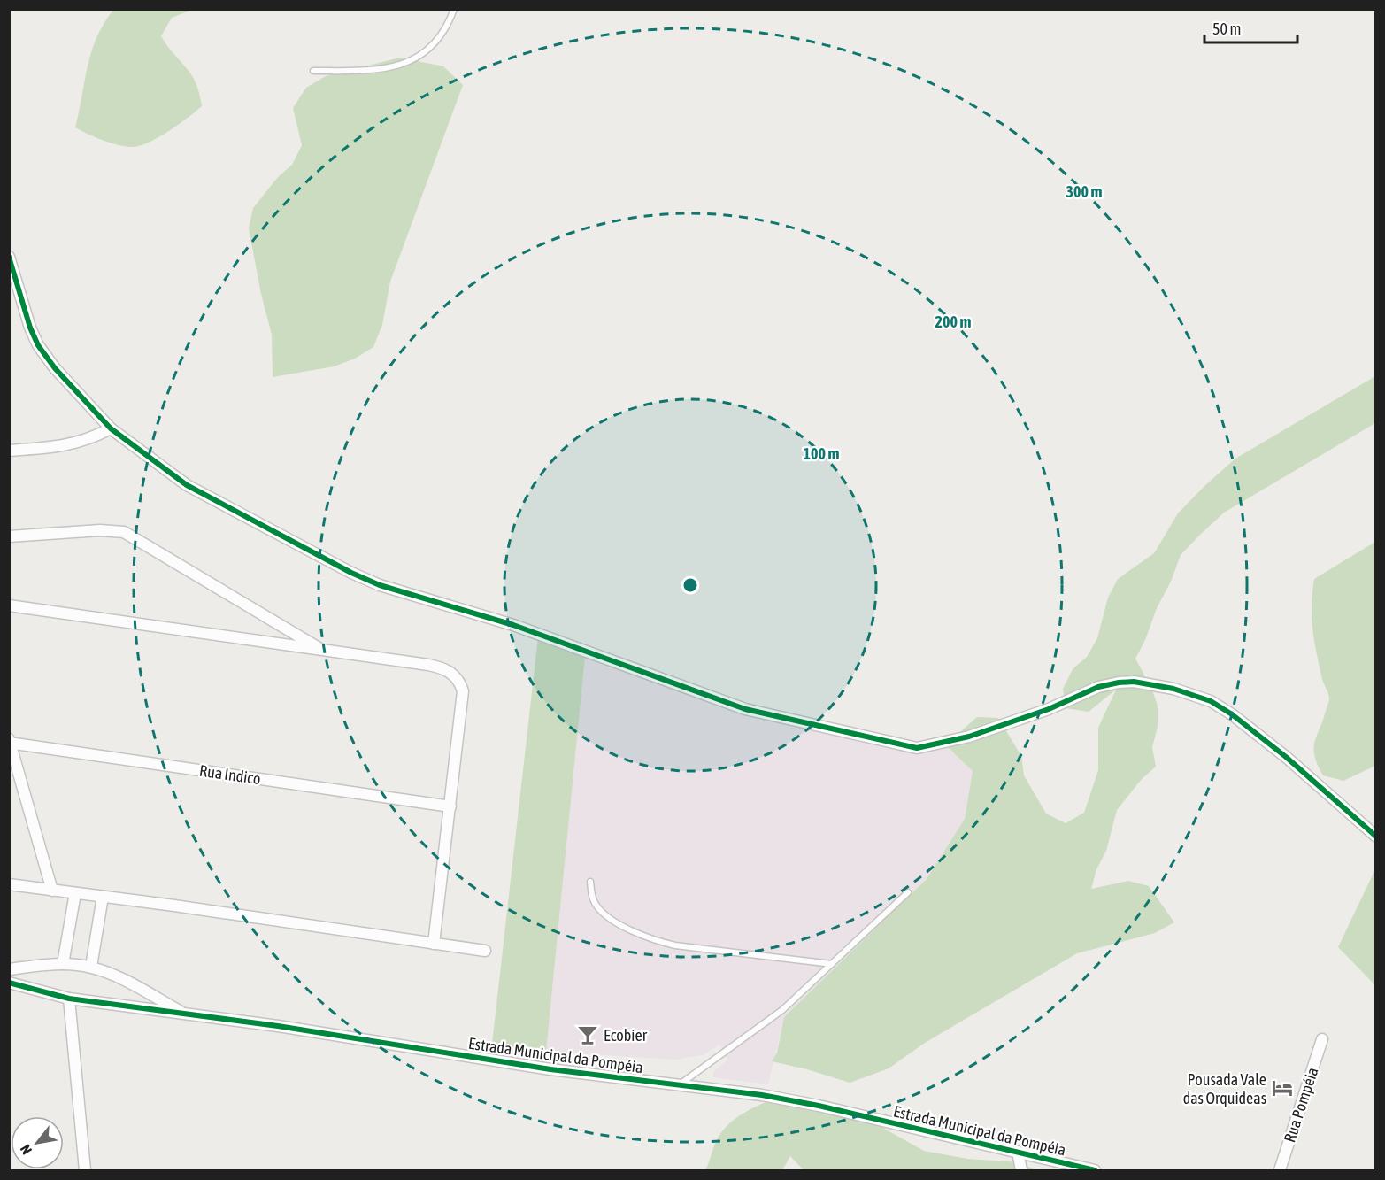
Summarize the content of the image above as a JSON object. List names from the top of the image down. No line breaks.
{"streets":{"street":["Rua Indico","Estrada Municipal da Pompéia","Rua Pompéia"]},"places":{"bar":["Ecobier"],"hotel":["Pousada Vale das Orquideas"]},"scale_bar":"50 m","north":"bottom left","rings":["300 m","200 m","100 m"]}
